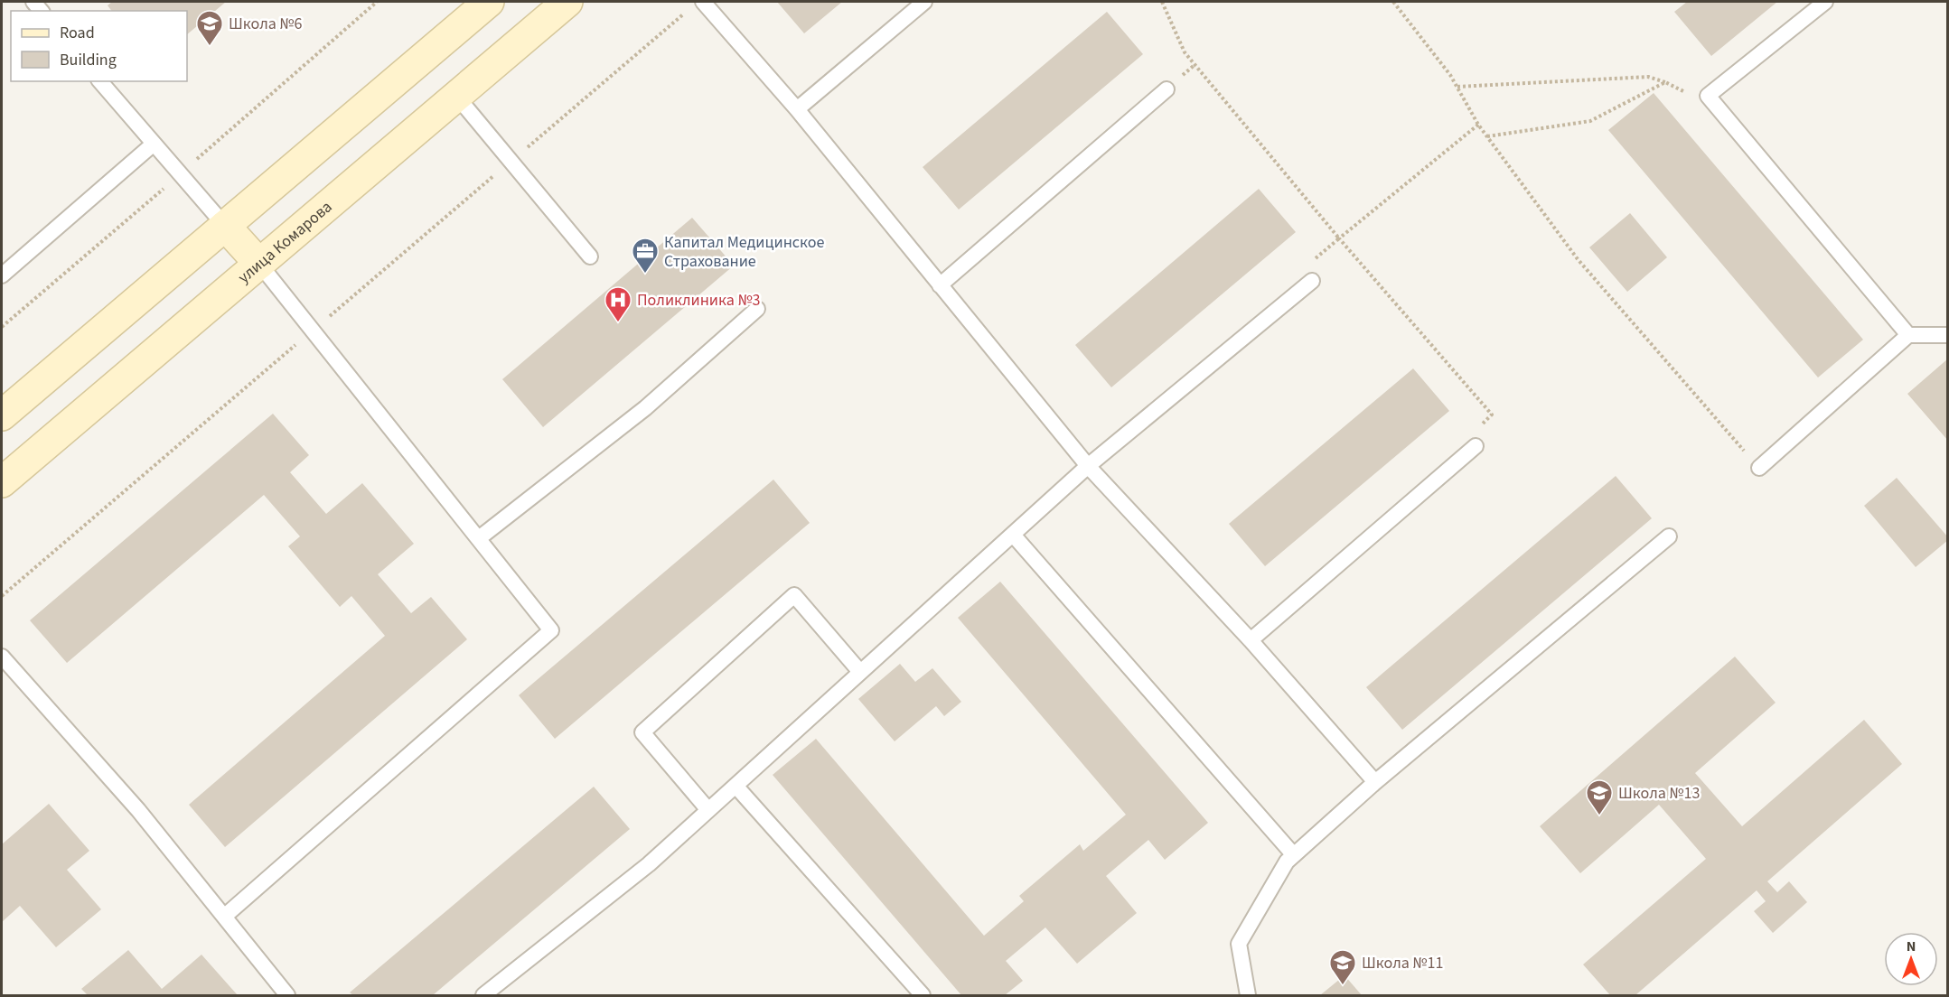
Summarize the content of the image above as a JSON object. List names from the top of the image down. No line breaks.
{"streets":{"main road":["улица Комарова"]},"places":{"school or university":["Школа №6","Школа №13","Школа №11"],"office":["Капитал Медицинское Страхование"],"hospital":["Поликлиника №3"]},"legend":["Road","Building"],"north":"top"}
